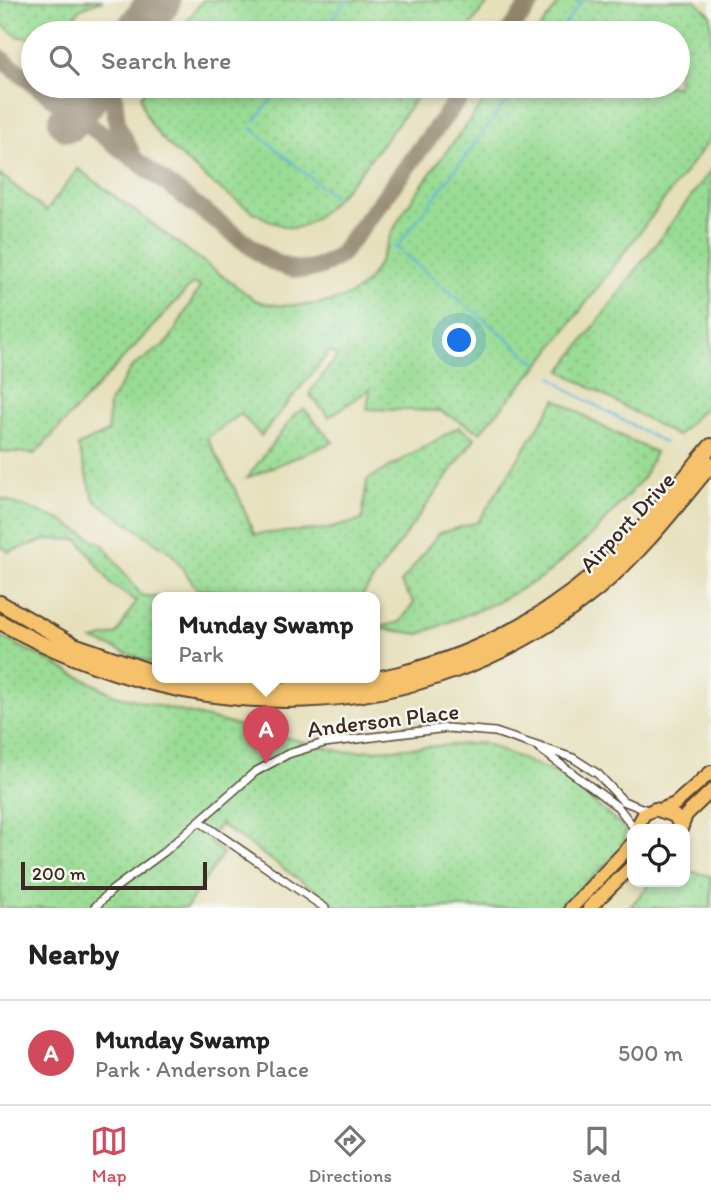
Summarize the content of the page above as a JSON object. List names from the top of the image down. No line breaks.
{"streets":{"highway":["Airport Drive"],"street":["Anderson Place"]},"scale_bar":"200 m","page":{"search":"Search here","popup":["Munday Swamp","Park"],"pins":"A","scale":"200 m","heading":"Nearby","list":[{"mark":"A","name":"Munday Swamp","note":"Park · Anderson Place","value":"500 m"}],"nav":["Map","Directions","Saved"]}}
